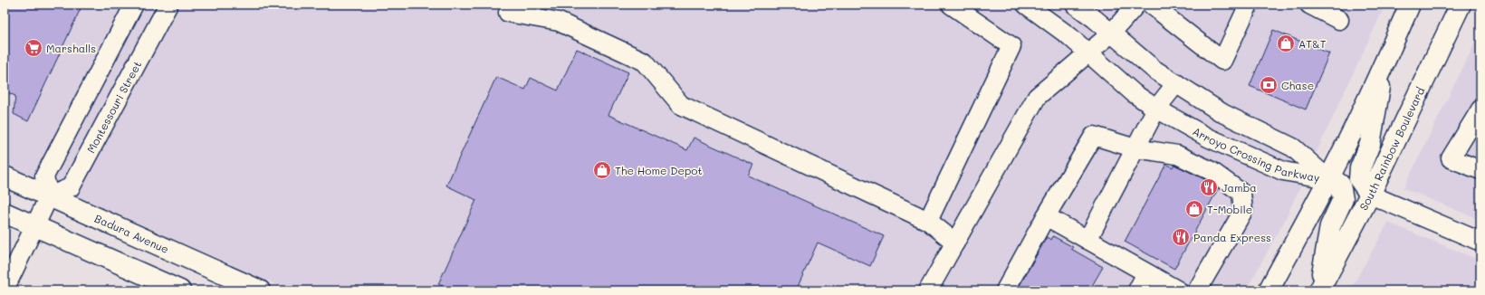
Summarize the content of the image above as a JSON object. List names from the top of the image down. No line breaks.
{"streets":{"main road":["South Rainbow Boulevard","Badura Avenue"],"street":["Montessouri Street","Arroyo Crossing Parkway"]},"crossings":[["Montessouri Street","Badura Avenue"]],"places":{"shop":["AT&T","The Home Depot","T-Mobile"],"supermarket":["Marshalls"],"bank":["Chase"],"restaurant":["Jamba","Panda Express"]}}
